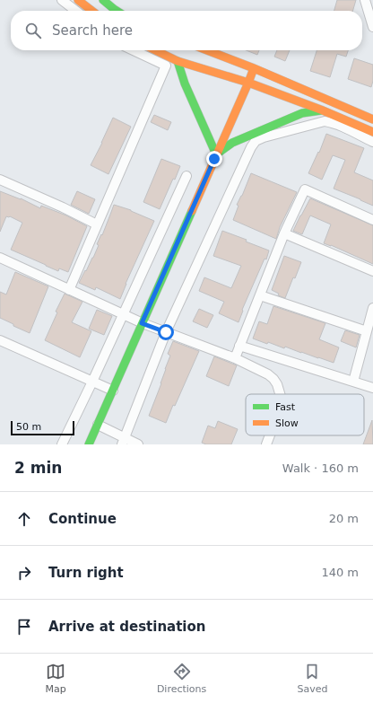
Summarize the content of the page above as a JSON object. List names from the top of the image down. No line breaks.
{"legend":["Fast","Slow"],"scale_bar":"50 m","page":{"search":"Search here","scale":"50 m","heading":["2 min","Walk · 160 m"],"list":[["Continue","20 m"],["Turn right","140 m"],"Arrive at destination"],"nav":["Map","Directions","Saved"]}}
